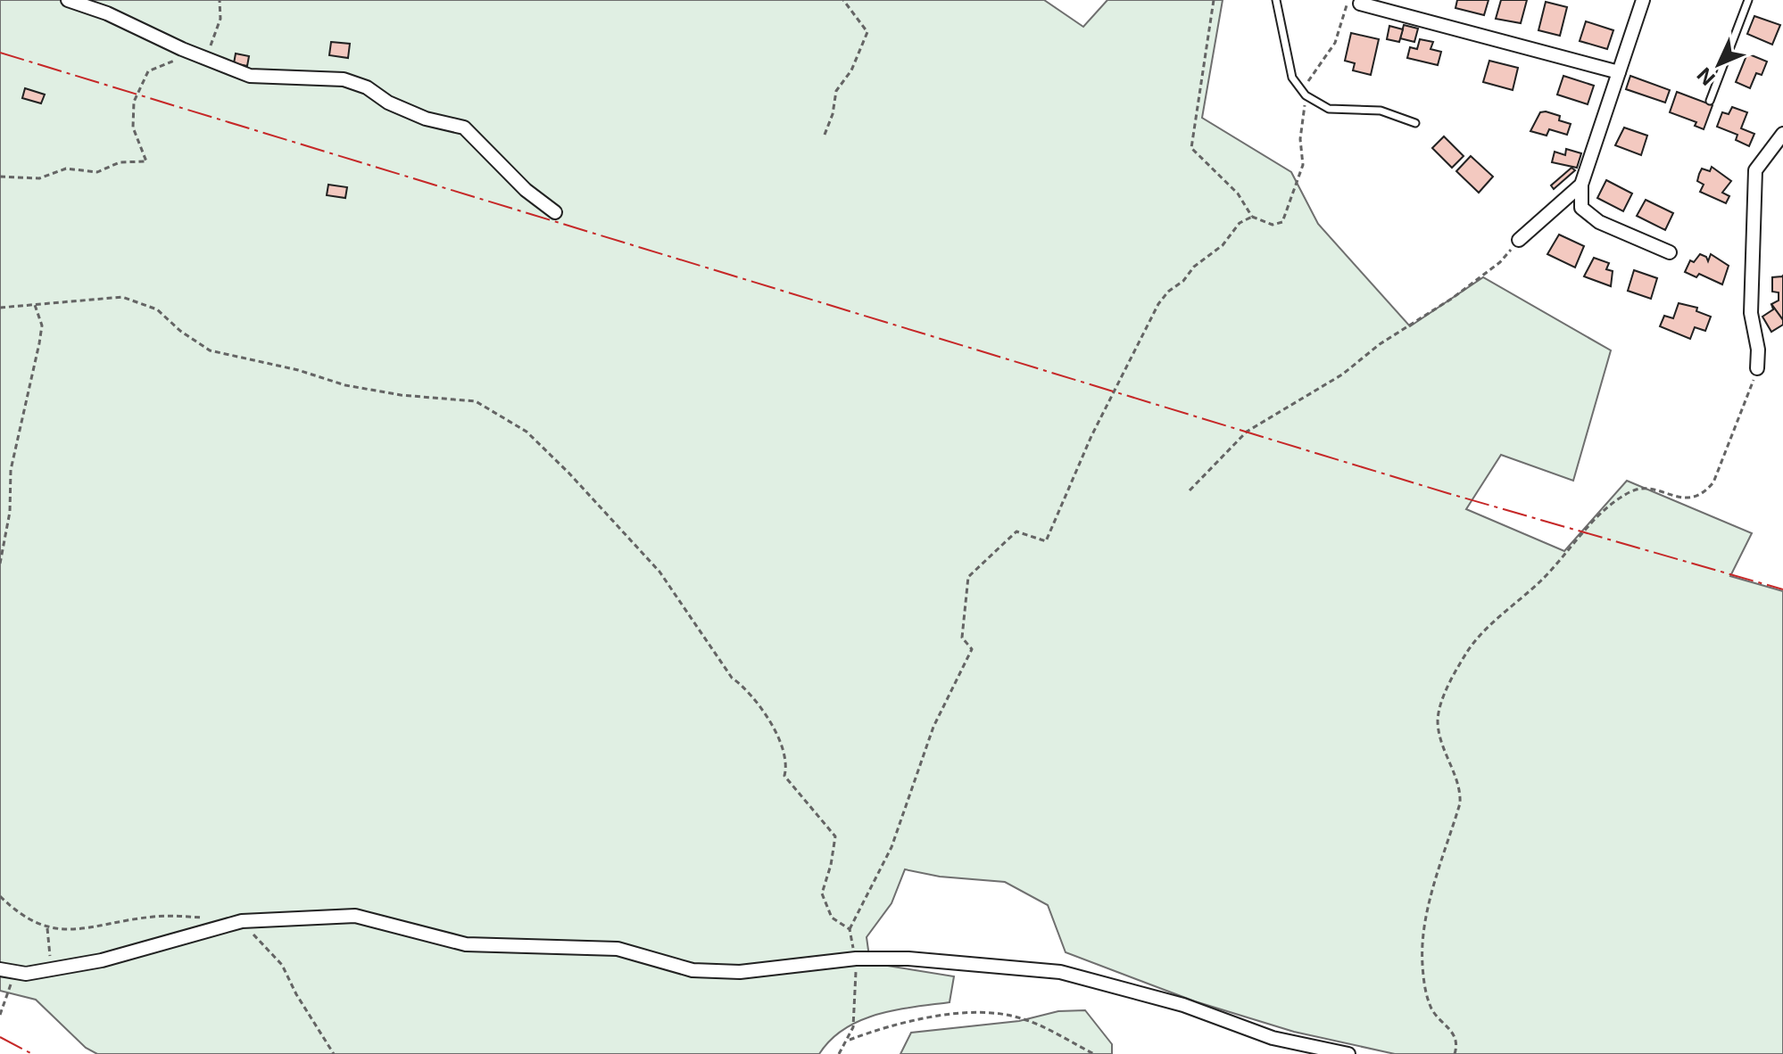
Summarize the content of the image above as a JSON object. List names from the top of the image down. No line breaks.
{"north":"bottom left"}
